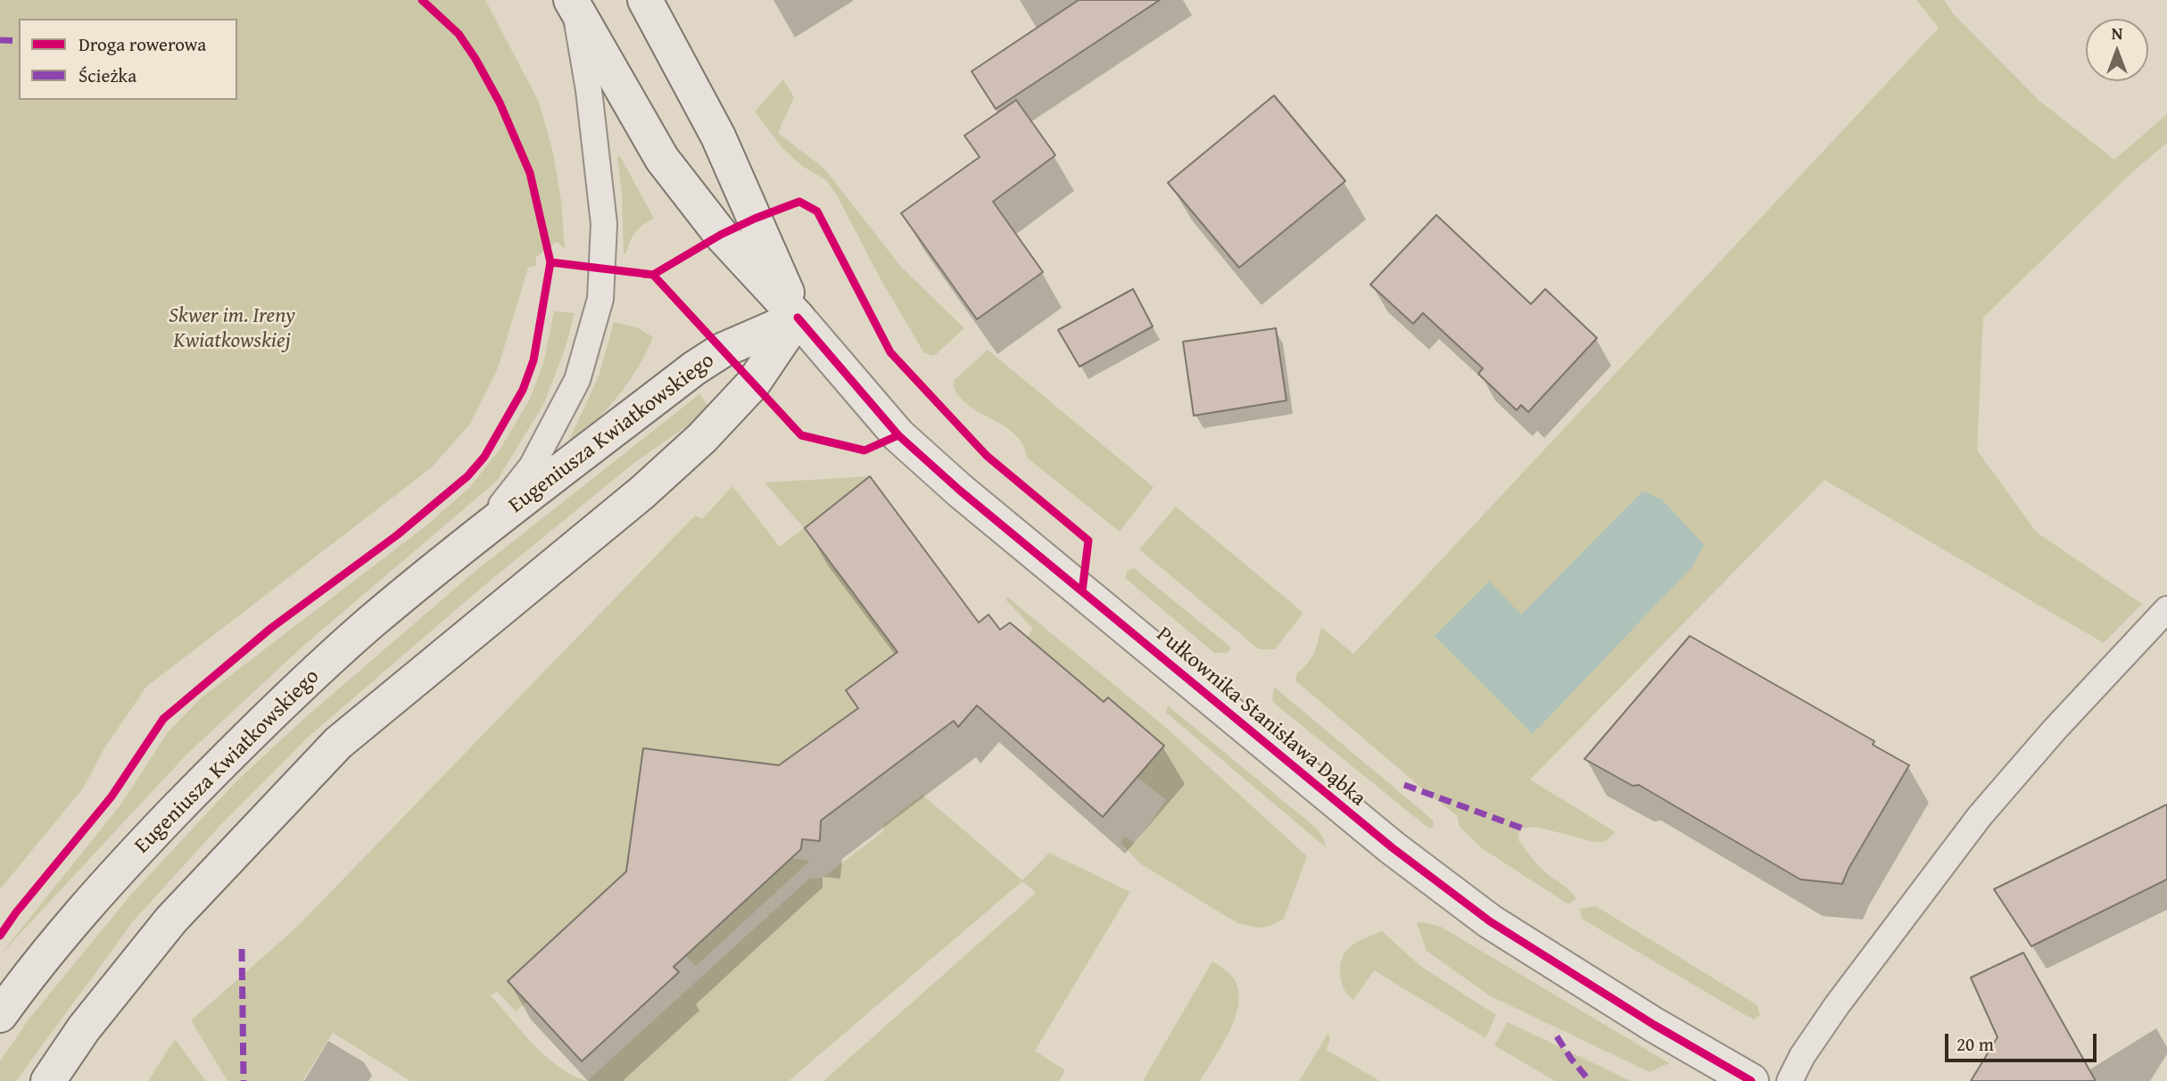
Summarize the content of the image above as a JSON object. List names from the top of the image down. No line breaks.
{"streets":{"main road":["Eugeniusza Kwiatkowskiego","Pułkownika Stanisława Dąbka"]},"crossings":[["Eugeniusza Kwiatkowskiego","Pułkownika Stanisława Dąbka"]],"parks":["Skwer im. Ireny Kwiatkowskiej"],"legend":["Droga rowerowa","Ścieżka"],"scale_bar":"20 m","north":"top"}
